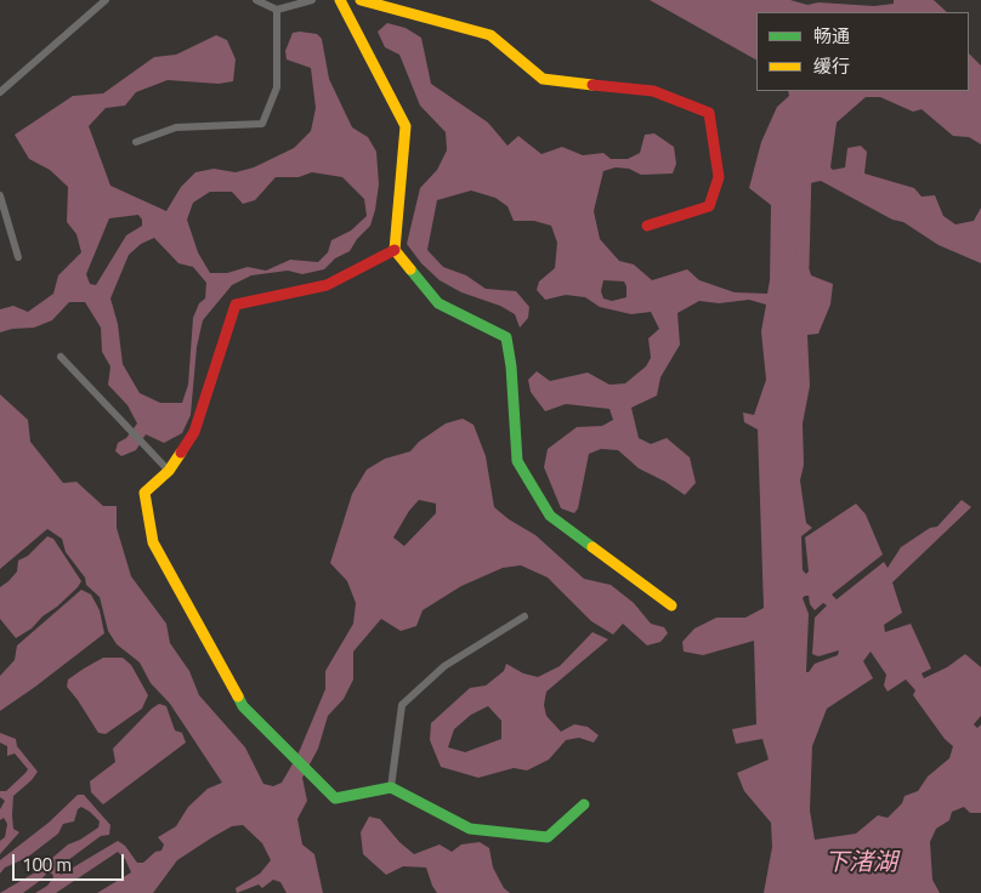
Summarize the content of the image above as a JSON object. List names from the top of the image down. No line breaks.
{"water":["下渚湖"],"legend":["畅通","缓行"],"scale_bar":"100 m"}
